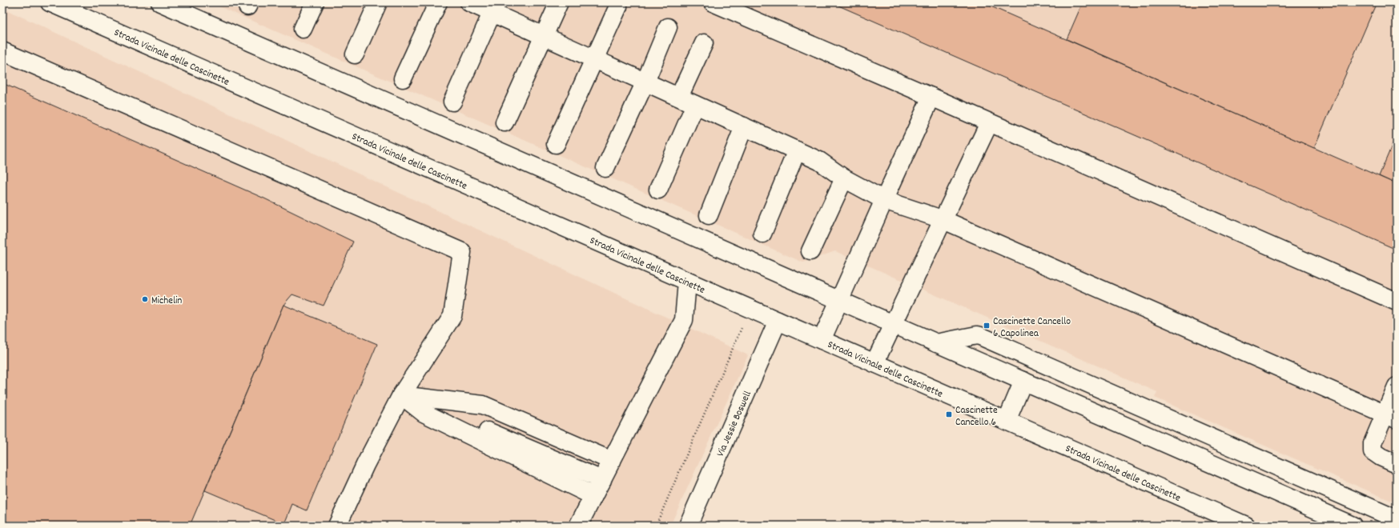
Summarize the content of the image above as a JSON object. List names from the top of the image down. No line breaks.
{"streets":{"street":["Strada Vicinale delle Cascinette","Via Jessie Boswell"]},"crossings":[["Strada Vicinale delle Cascinette","Via Jessie Boswell"]],"places":{"other":["Michelin"],"transit":["Cascinette Cancello 6 Capolinea","Cascinette Cancello 6"]}}
